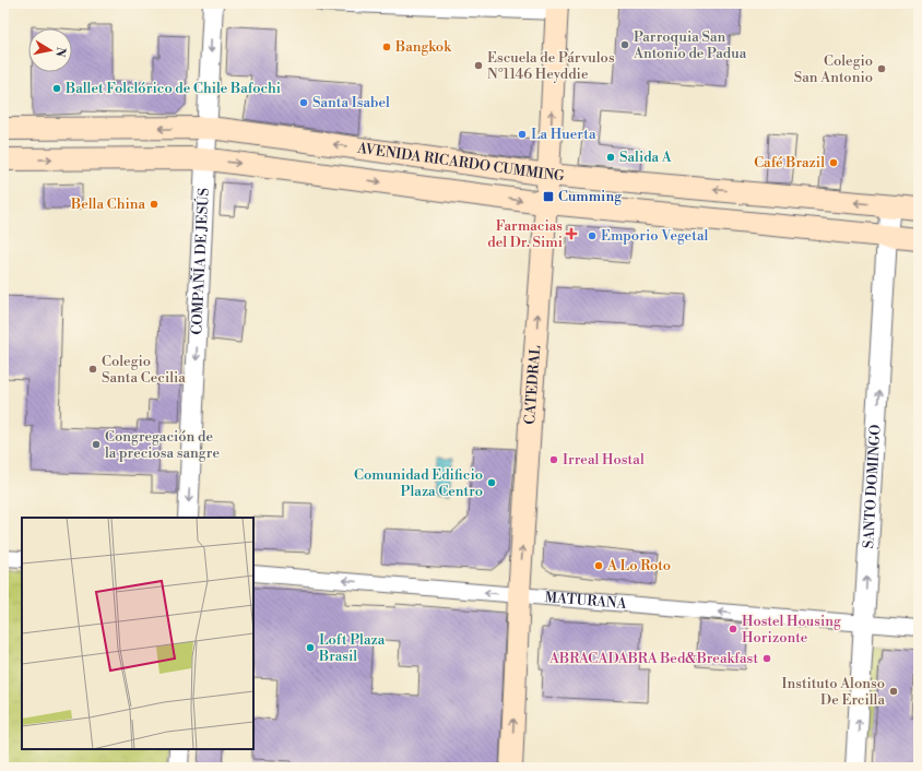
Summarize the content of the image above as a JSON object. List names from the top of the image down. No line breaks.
{"streets":{"main road":["AVENIDA RICARDO CUMMING","CATEDRAL"],"street":["COMPAÑÍA DE JESÚS","SANTO DOMINGO","MATURANA"]},"crossings":[["AVENIDA RICARDO CUMMING","COMPAÑÍA DE JESÚS"],["AVENIDA RICARDO CUMMING","CATEDRAL"],["AVENIDA RICARDO CUMMING","SANTO DOMINGO"],["CATEDRAL","MATURANA"],["SANTO DOMINGO","MATURANA"]],"one_way":["COMPAÑÍA DE JESÚS","CATEDRAL","SANTO DOMINGO","MATURANA"],"places":{"other":["Parroquia San Antonio de Padua","Bangkok","Escuela de Párvulos N°1146 Heyddie","Colegio San Antonio","Ballet Folclórico de Chile Bafochi","Santa Isabel","La Huerta","Salida A","Café Brazil","Bella China","Emporio Vegetal","Colegio Santa Cecilia","Congregación de la preciosa sangre","Irreal Hostal","Comunidad Edificio Plaza Centro","A Lo Roto","Hostel Housing Horizonte","Loft Plaza Brasil","ABRACADABRA Bed&Breakfast","Instituto Alonso De Ercilla"],"transit":["Cumming"],"health":["Farmacias del Dr. Simi"]},"north":"right"}
